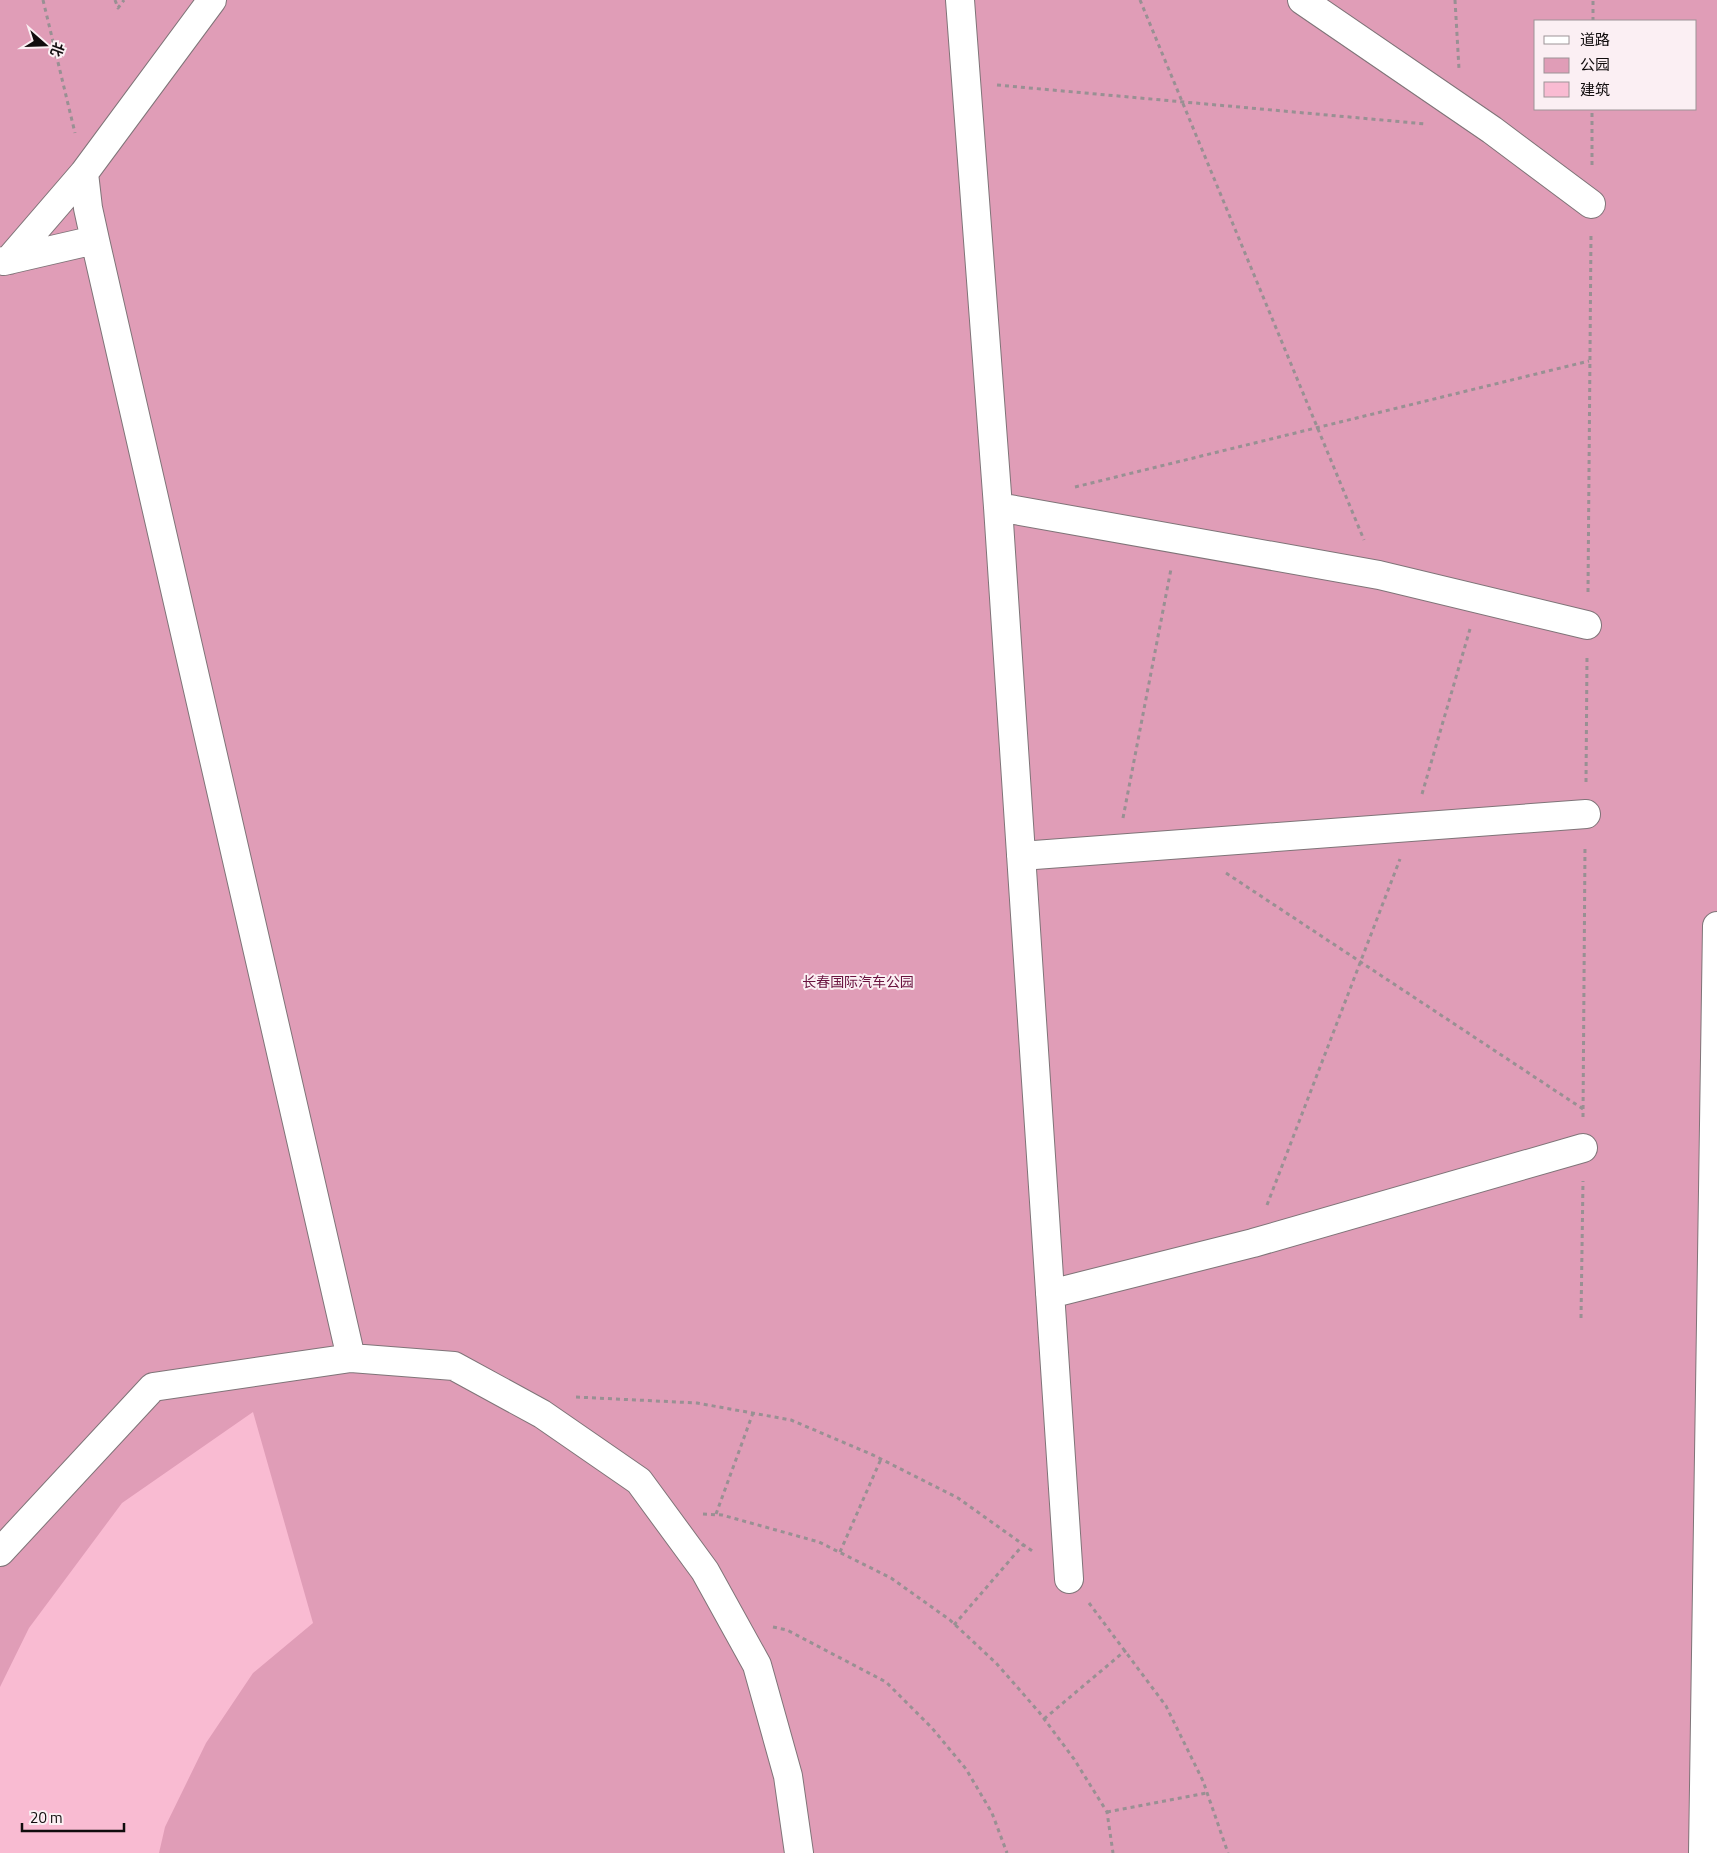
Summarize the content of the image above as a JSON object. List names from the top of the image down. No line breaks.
{"parks":["长春国际汽车公园"],"legend":["道路","公园","建筑"],"scale_bar":"20 m","north":"right"}
